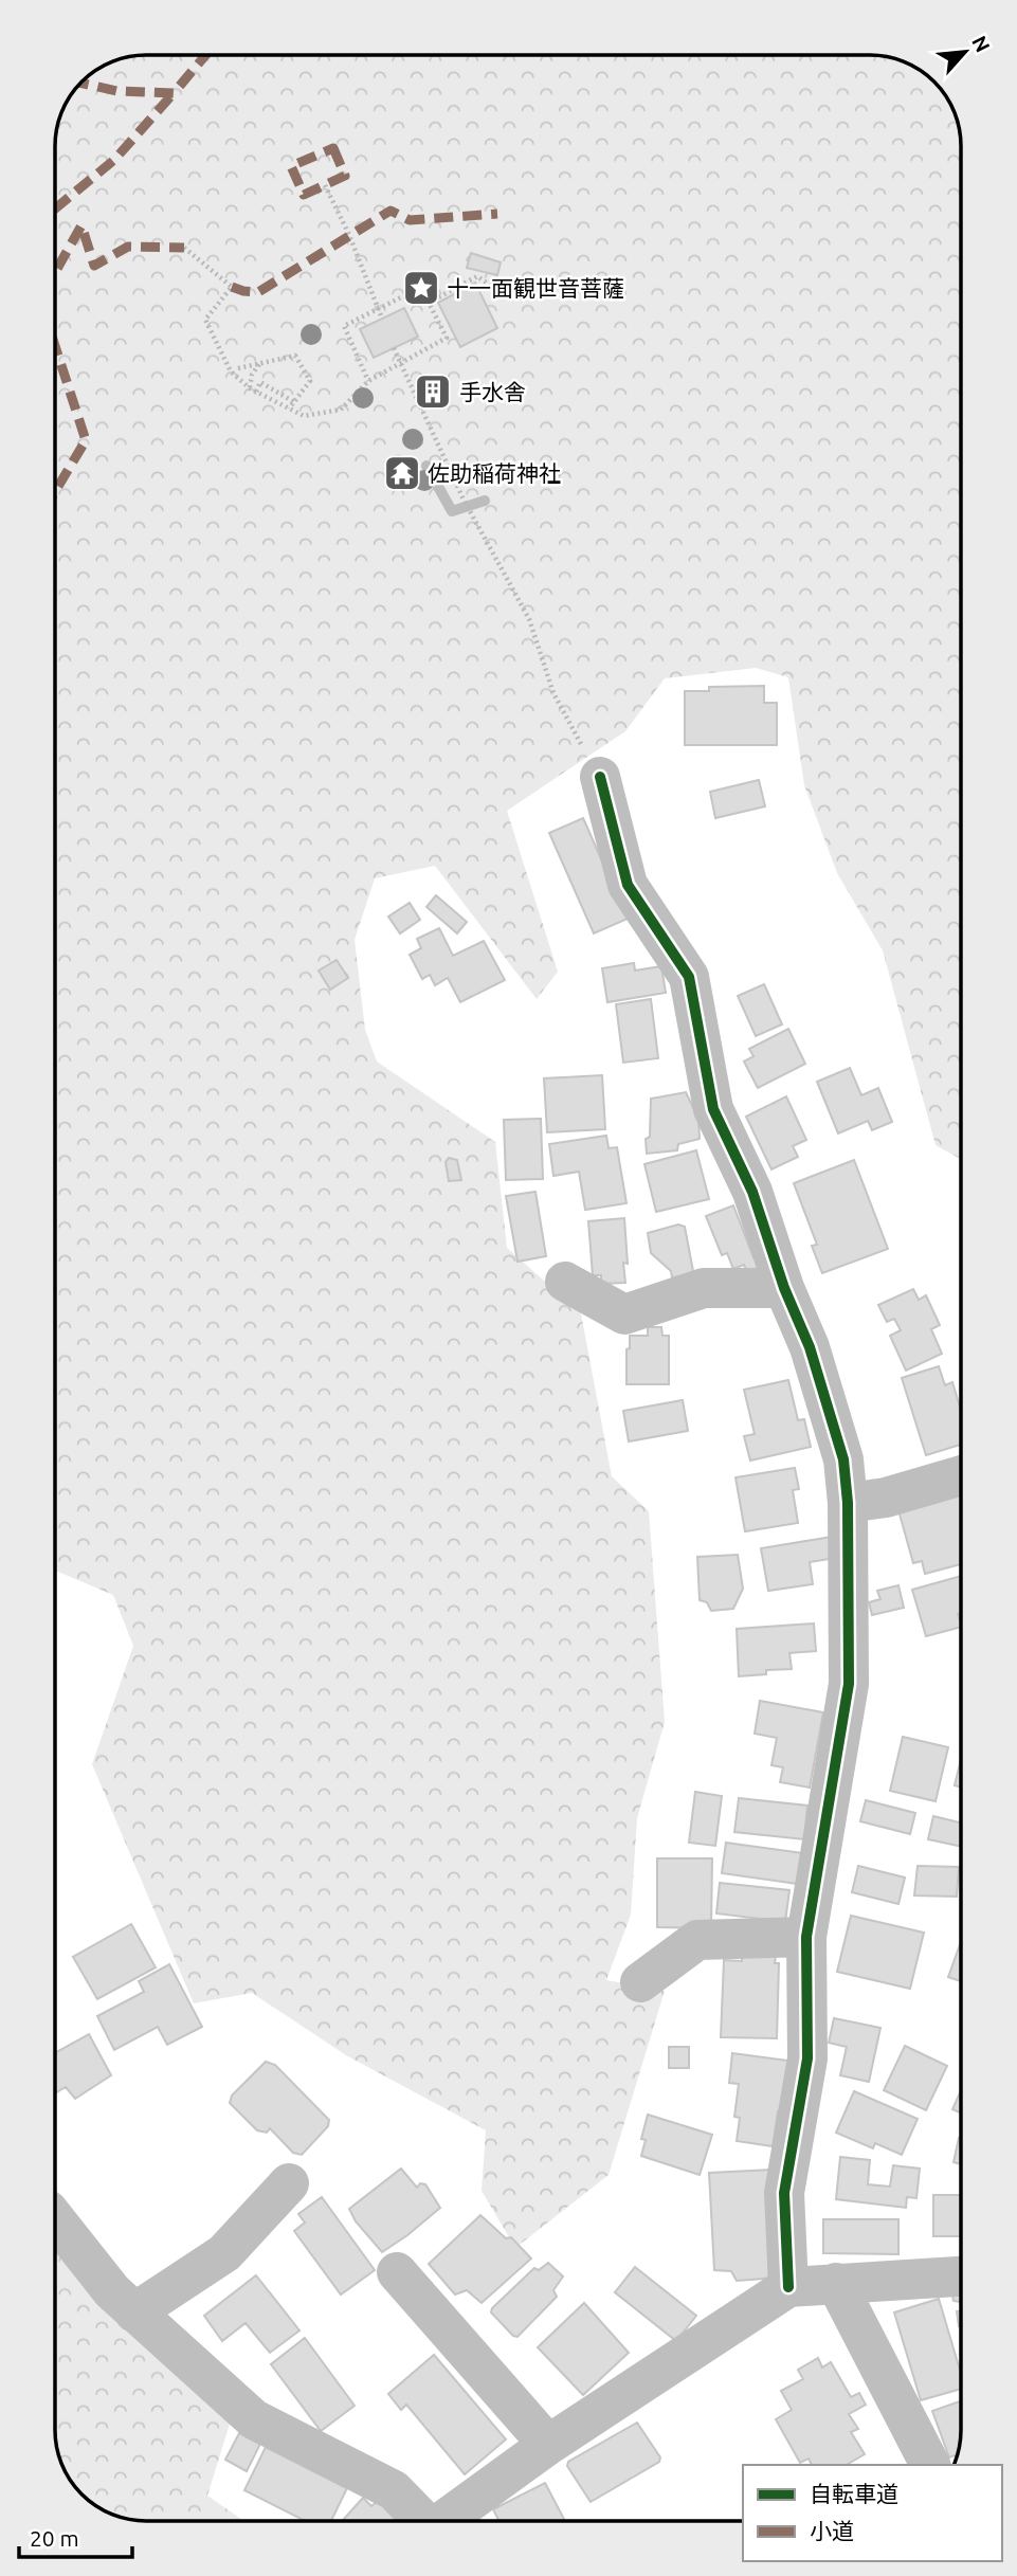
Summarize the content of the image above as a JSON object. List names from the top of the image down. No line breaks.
{"places":{"place":["十一面観世音菩薩"],"building":["手水舎"],"temple":["佐助稲荷神社"]},"legend":["自転車道","小道"],"scale_bar":"20 m","north":"top right"}
